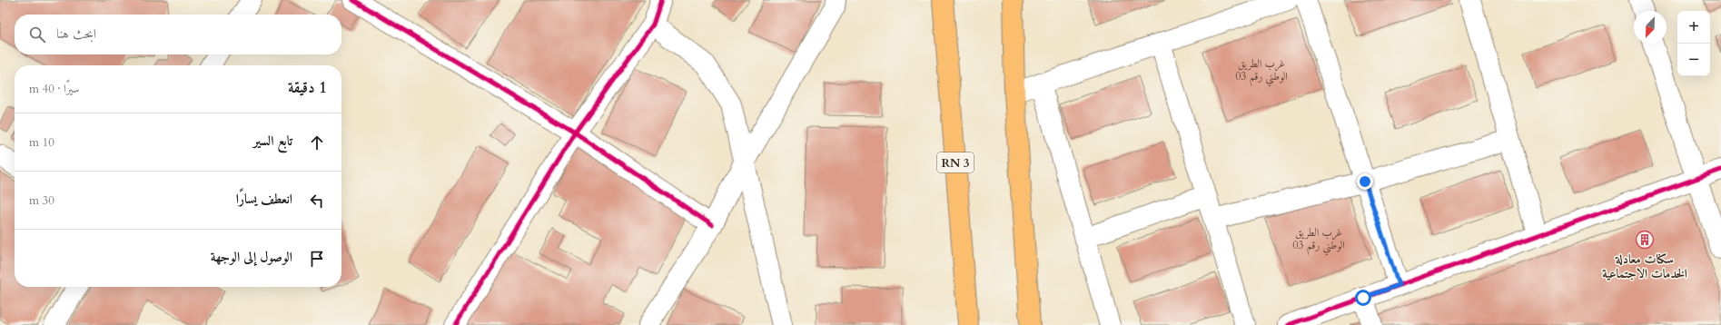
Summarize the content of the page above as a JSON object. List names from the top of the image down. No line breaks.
{"streets":{"main road":["RN 3"]},"places":{"building":["سكنات معادلة الخدمات الاجتماعية"]},"house_numbers":["غرب الطريق الوطني رقم 03","غرب الطريق الوطني رقم 03"],"north":"bottom left","page":{"map_buttons":["+","−"],"search":"ابحث هنا","heading":["1 دقيقة","سيرًا · 40 m"],"list":[["تابع السير","10 m"],["انعطف يسارًا","30 m"],"الوصول إلى الوجهة"]}}
